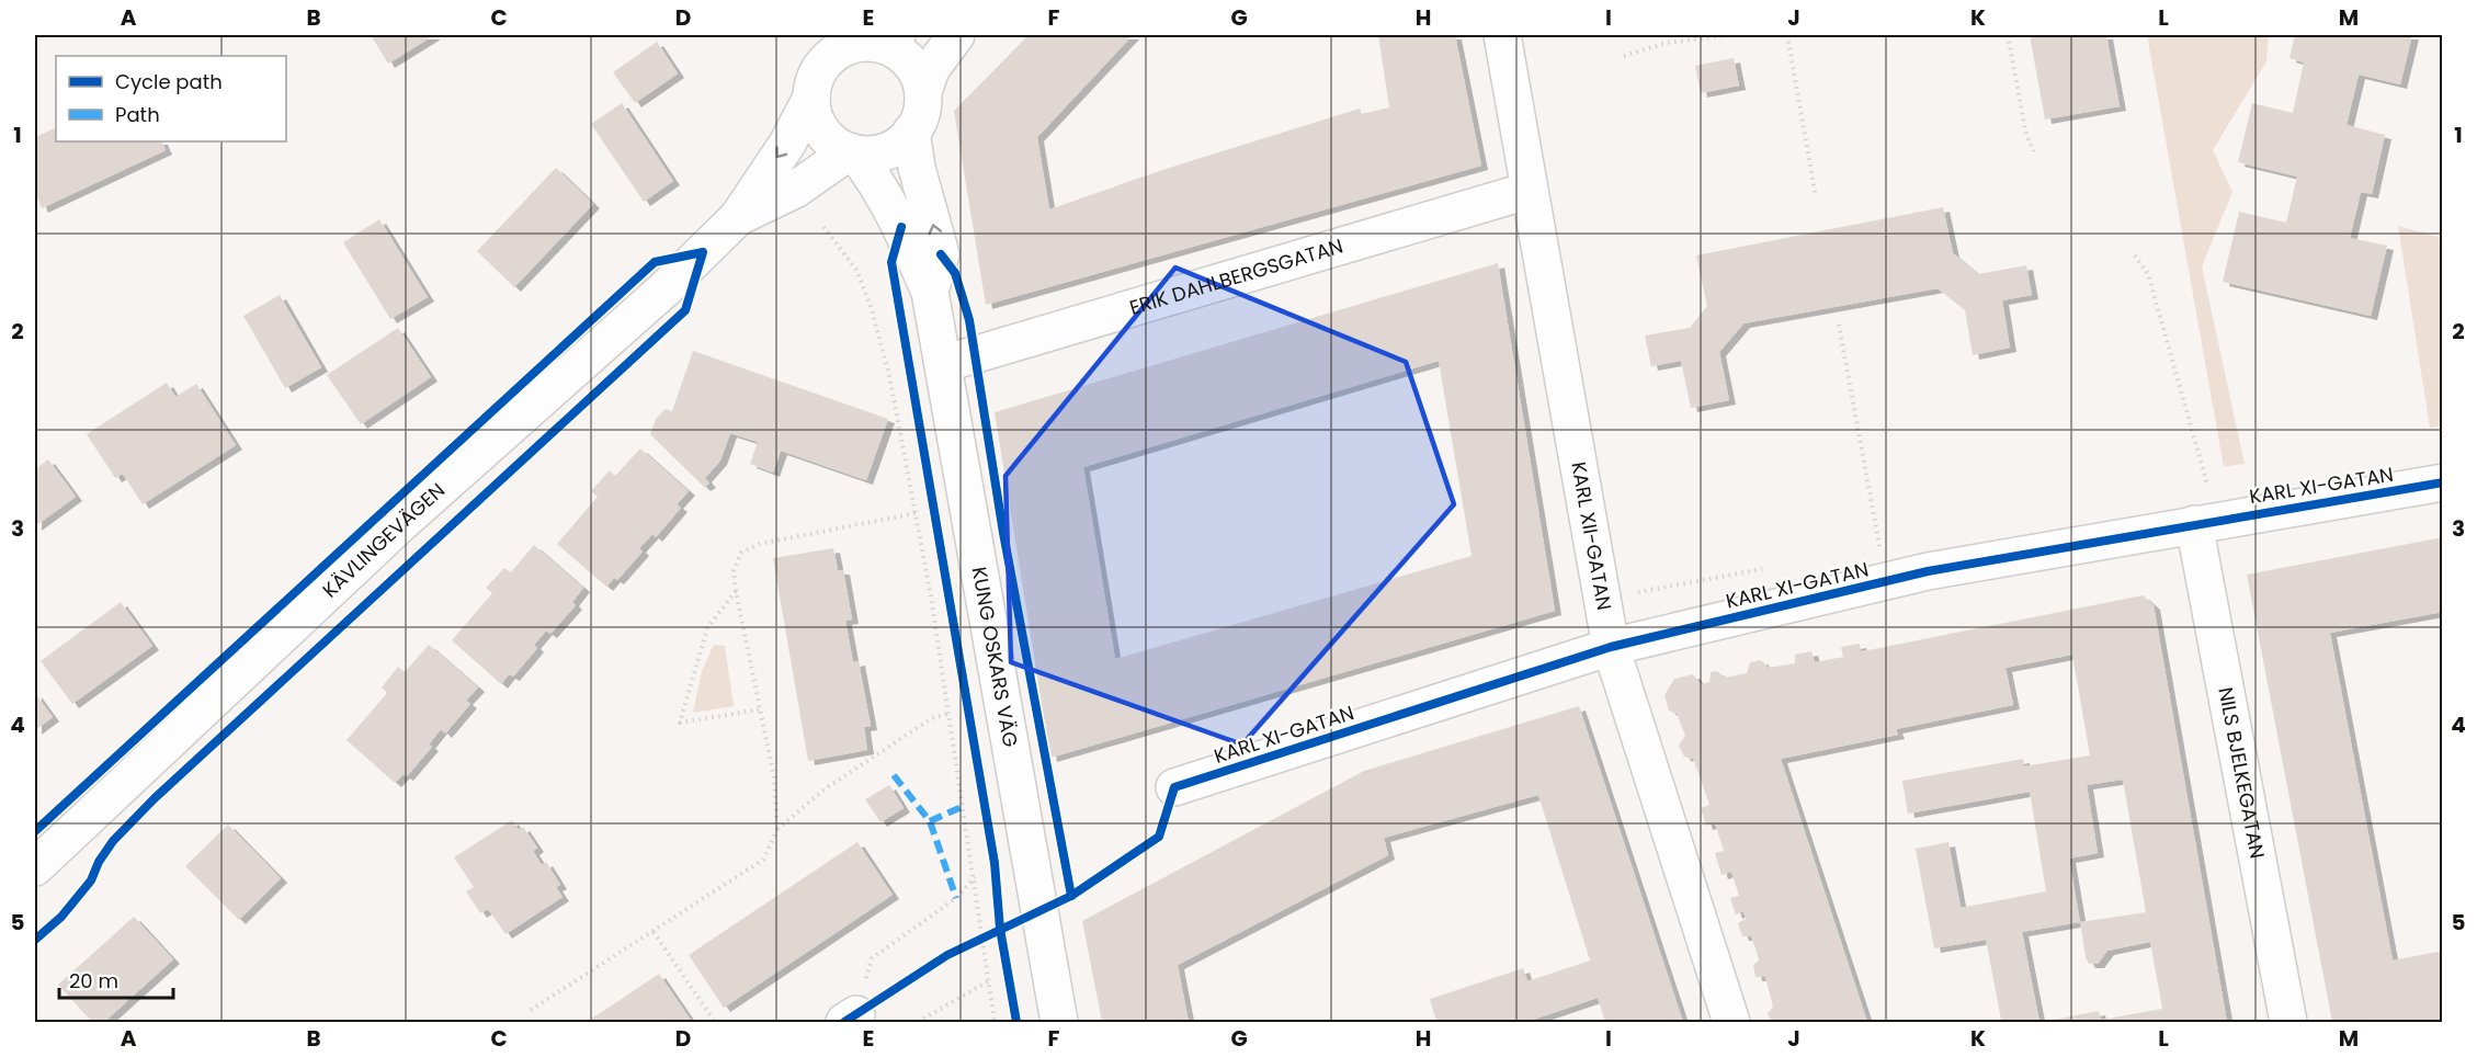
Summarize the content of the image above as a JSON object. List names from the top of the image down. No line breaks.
{"streets":{"street":["ERIK DAHLBERGSGATAN","KARL XI-GATAN","KARL XII-GATAN","KÄVLINGEVÄGEN","KUNG OSKARS VÄG","NILS BJELKEGATAN"]},"crossings":[["ERIK DAHLBERGSGATAN","KARL XII-GATAN"],["ERIK DAHLBERGSGATAN","KUNG OSKARS VÄG"],["KARL XI-GATAN","KARL XII-GATAN"],["KARL XI-GATAN","NILS BJELKEGATAN"],["KÄVLINGEVÄGEN","KUNG OSKARS VÄG"]],"legend":["Cycle path","Path"],"scale_bar":"20 m","grid":{"columns":["A","B","C","D","E","F","G","H","I","J","K","L","M"],"rows":["1","2","3","4","5"]}}
